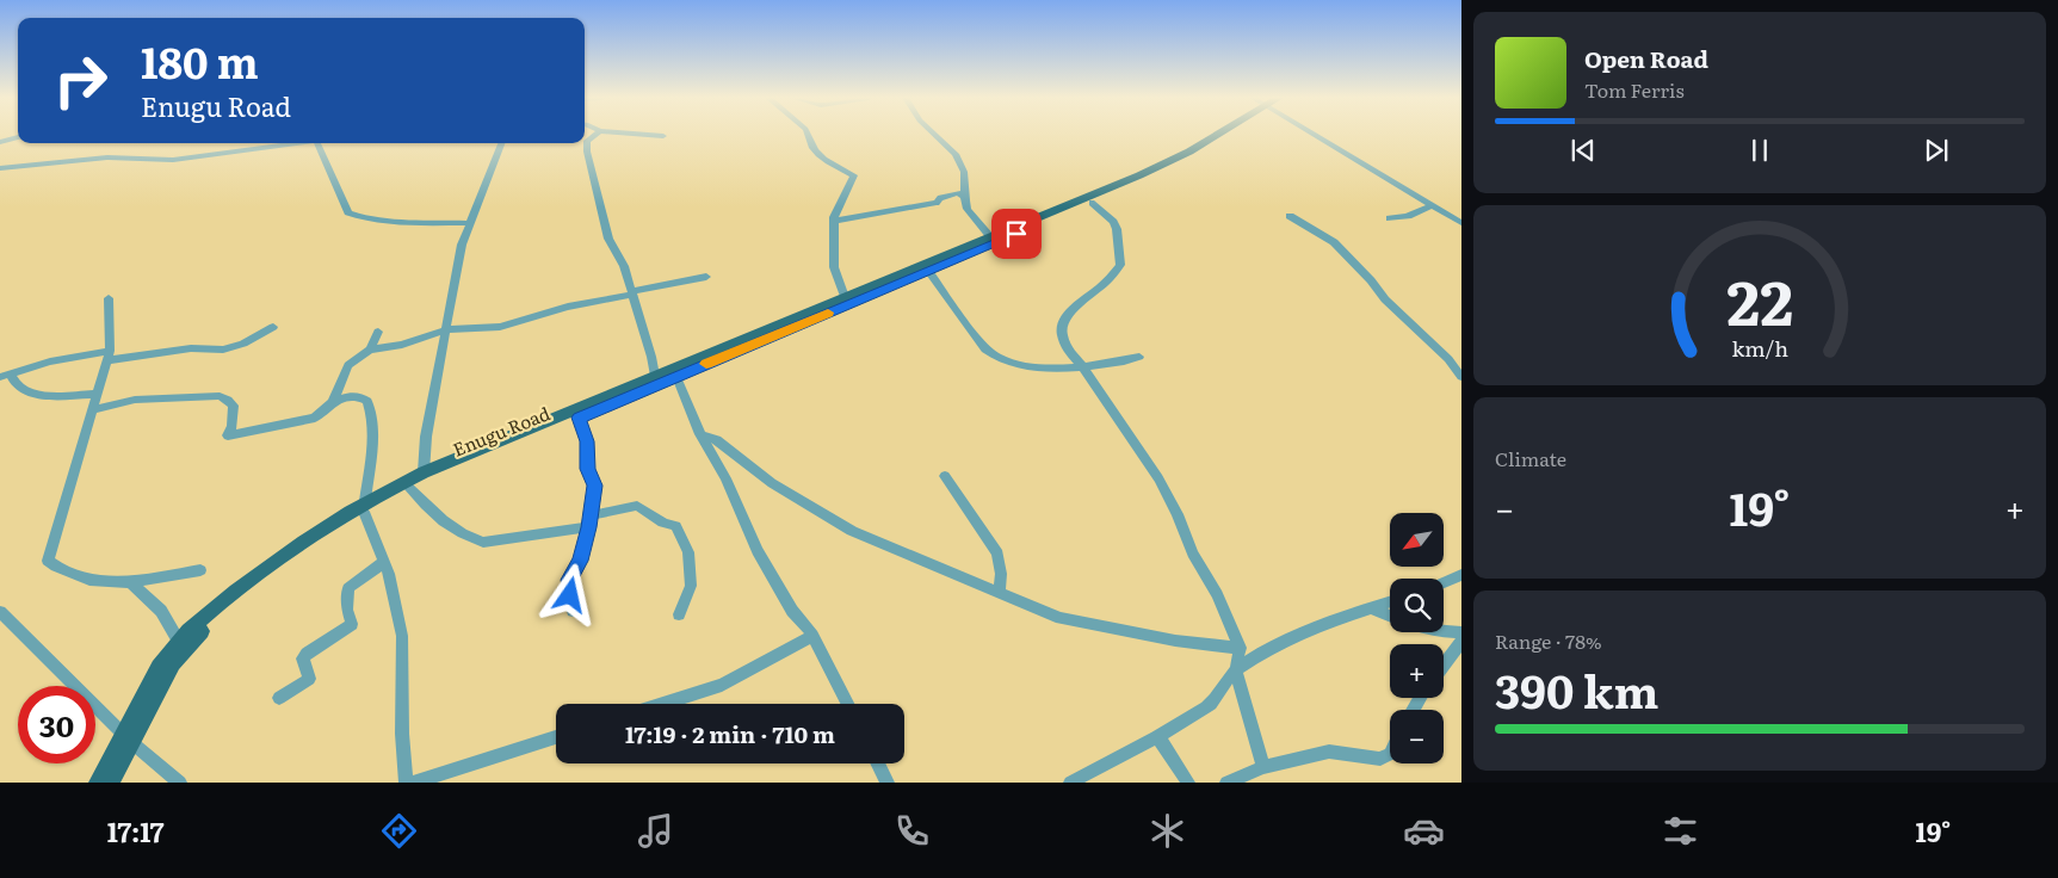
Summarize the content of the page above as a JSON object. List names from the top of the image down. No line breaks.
{"streets":{"main road":["Enugu Road"]},"north":"bottom left","page":{"turn":["180 m","Enugu Road"],"song":["Open Road","Tom Ferris"],"tile":["Climate",["Range · 78%","390 km"]],"heat":["−","19°","+"],"map_buttons":["+","−"],"limit":"30","trip":"17:19 · 2 min · 710 m","tabs":["17:17","19°"],"gauge":["22","km/h"]}}
